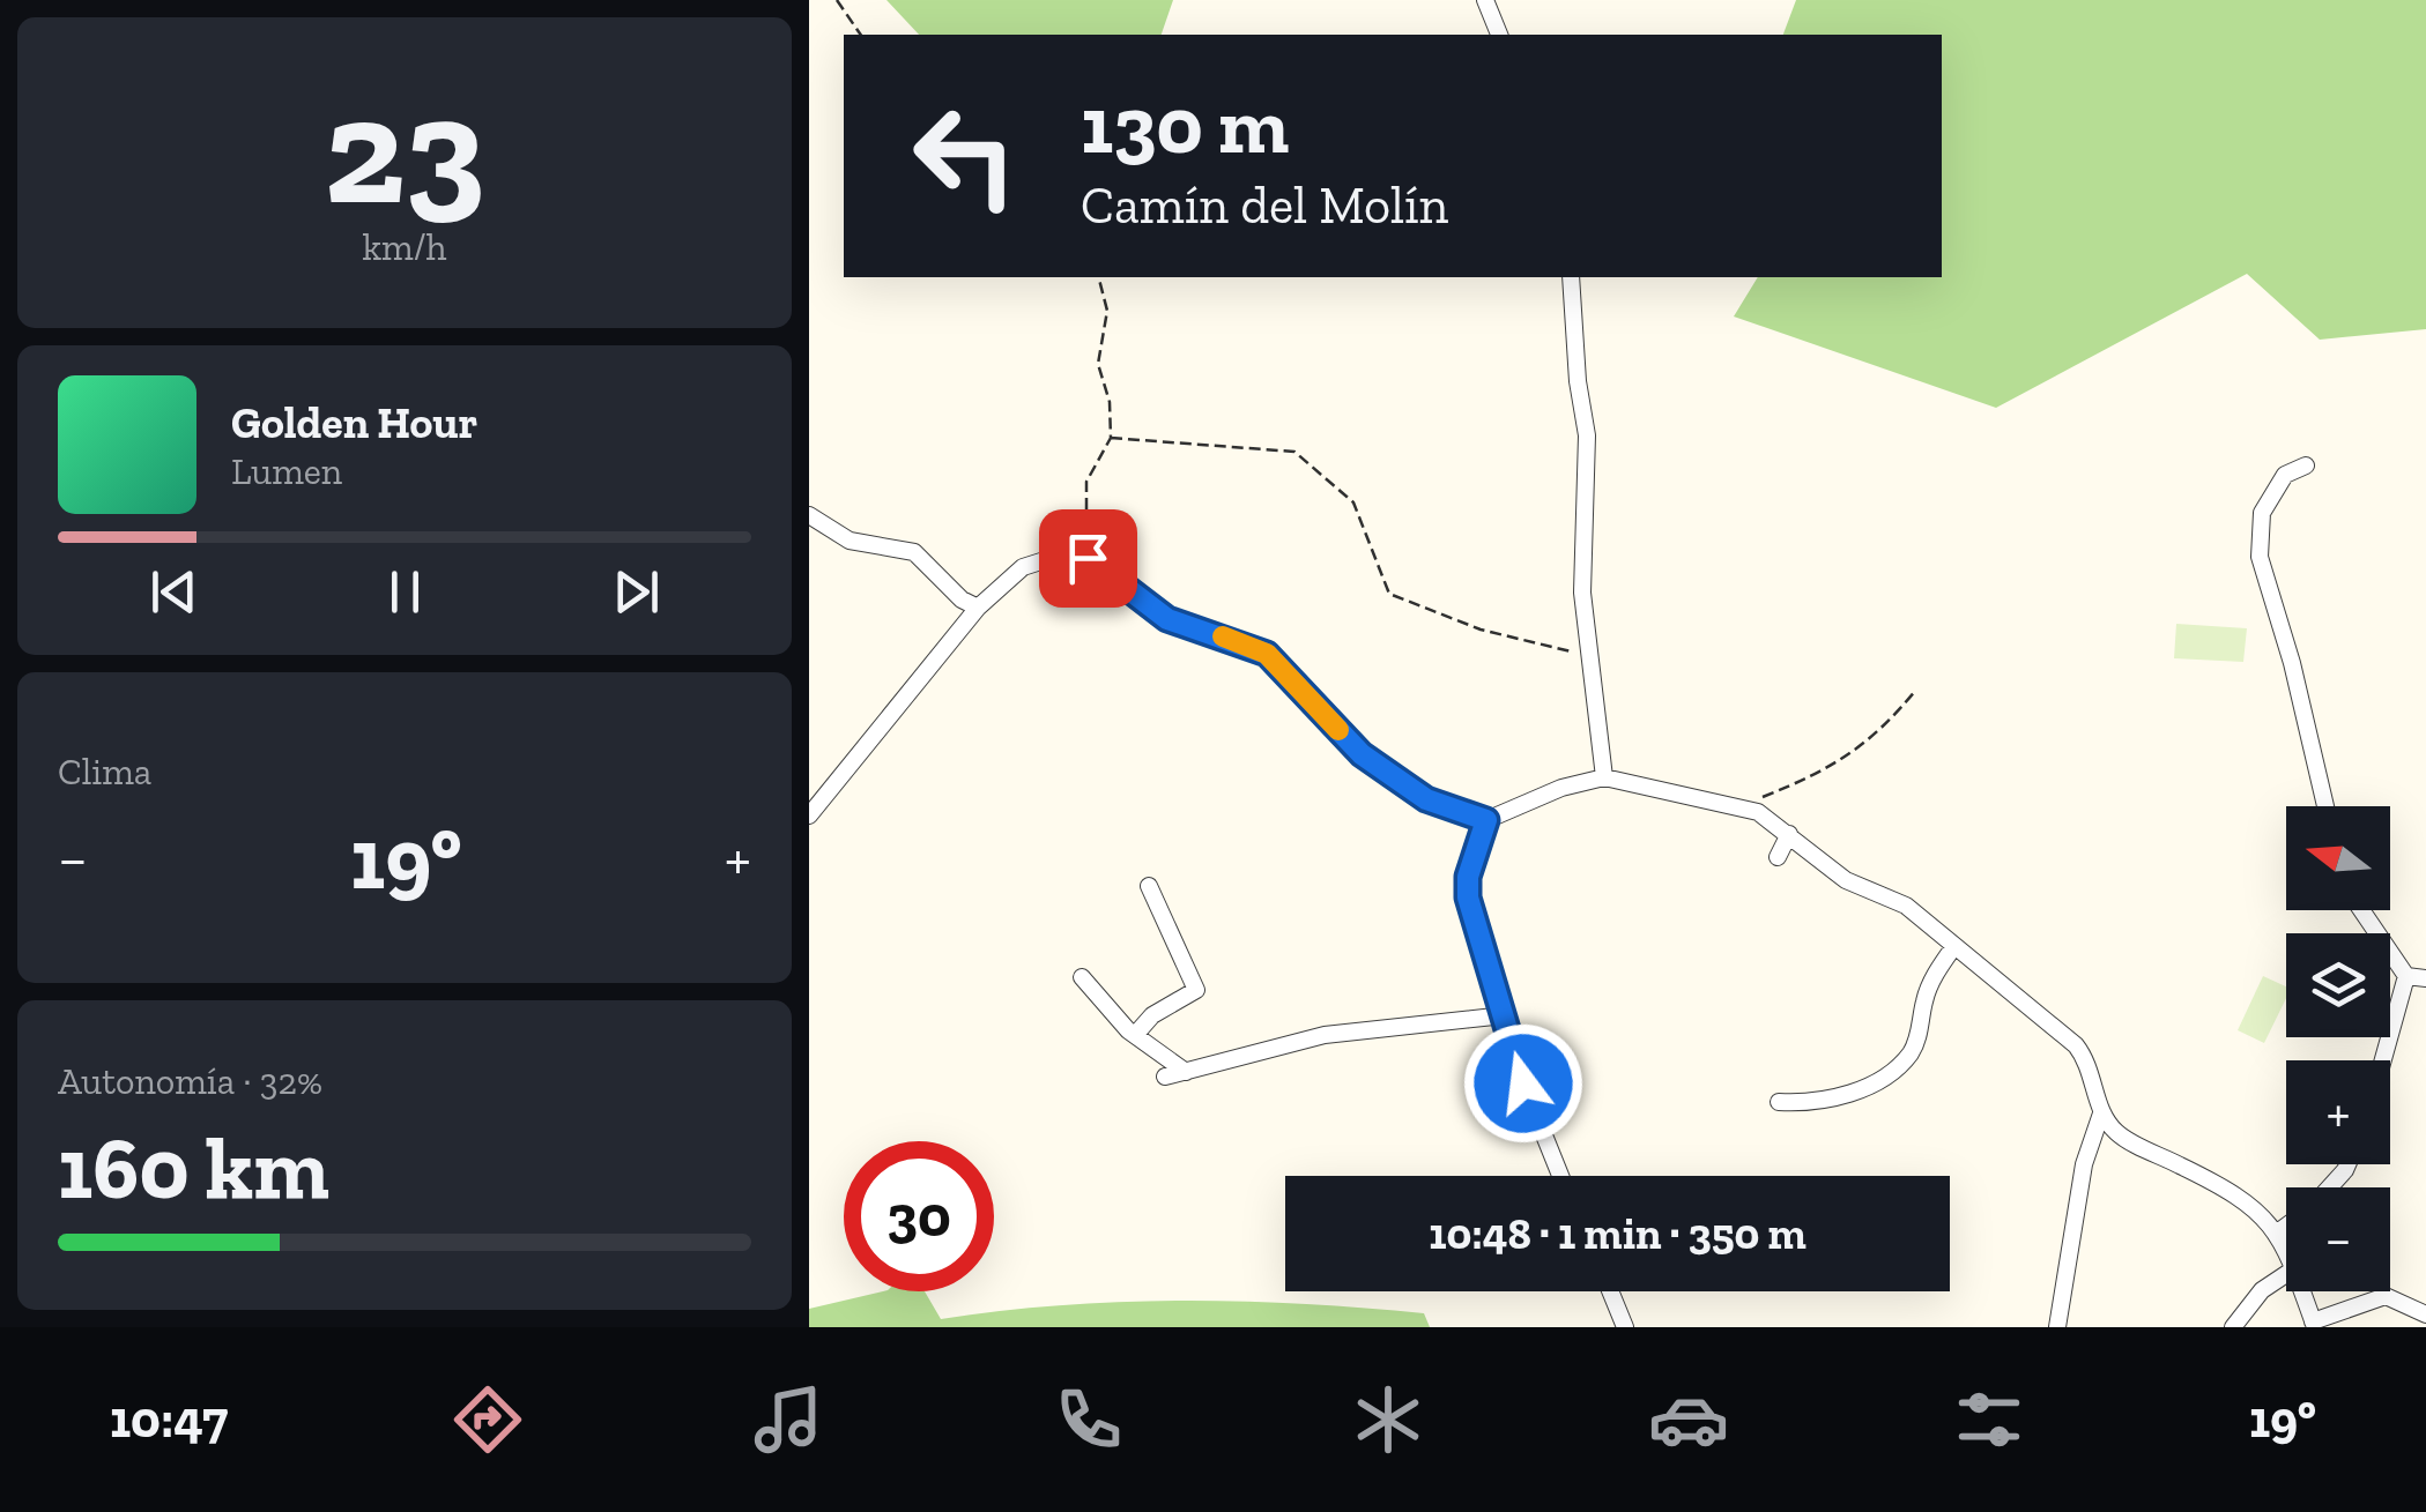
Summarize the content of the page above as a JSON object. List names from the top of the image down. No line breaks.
{"north":"left","page":{"tile":[["23","km/h"],"Clima",["Autonomía · 32%","160 km"]],"turn":["130 m","Camín del Molín"],"song":["Golden Hour","Lumen"],"map_buttons":["+","−"],"heat":["−","19°","+"],"limit":"30","trip":"10:48 · 1 min · 350 m","tabs":["10:47","19°"]}}
